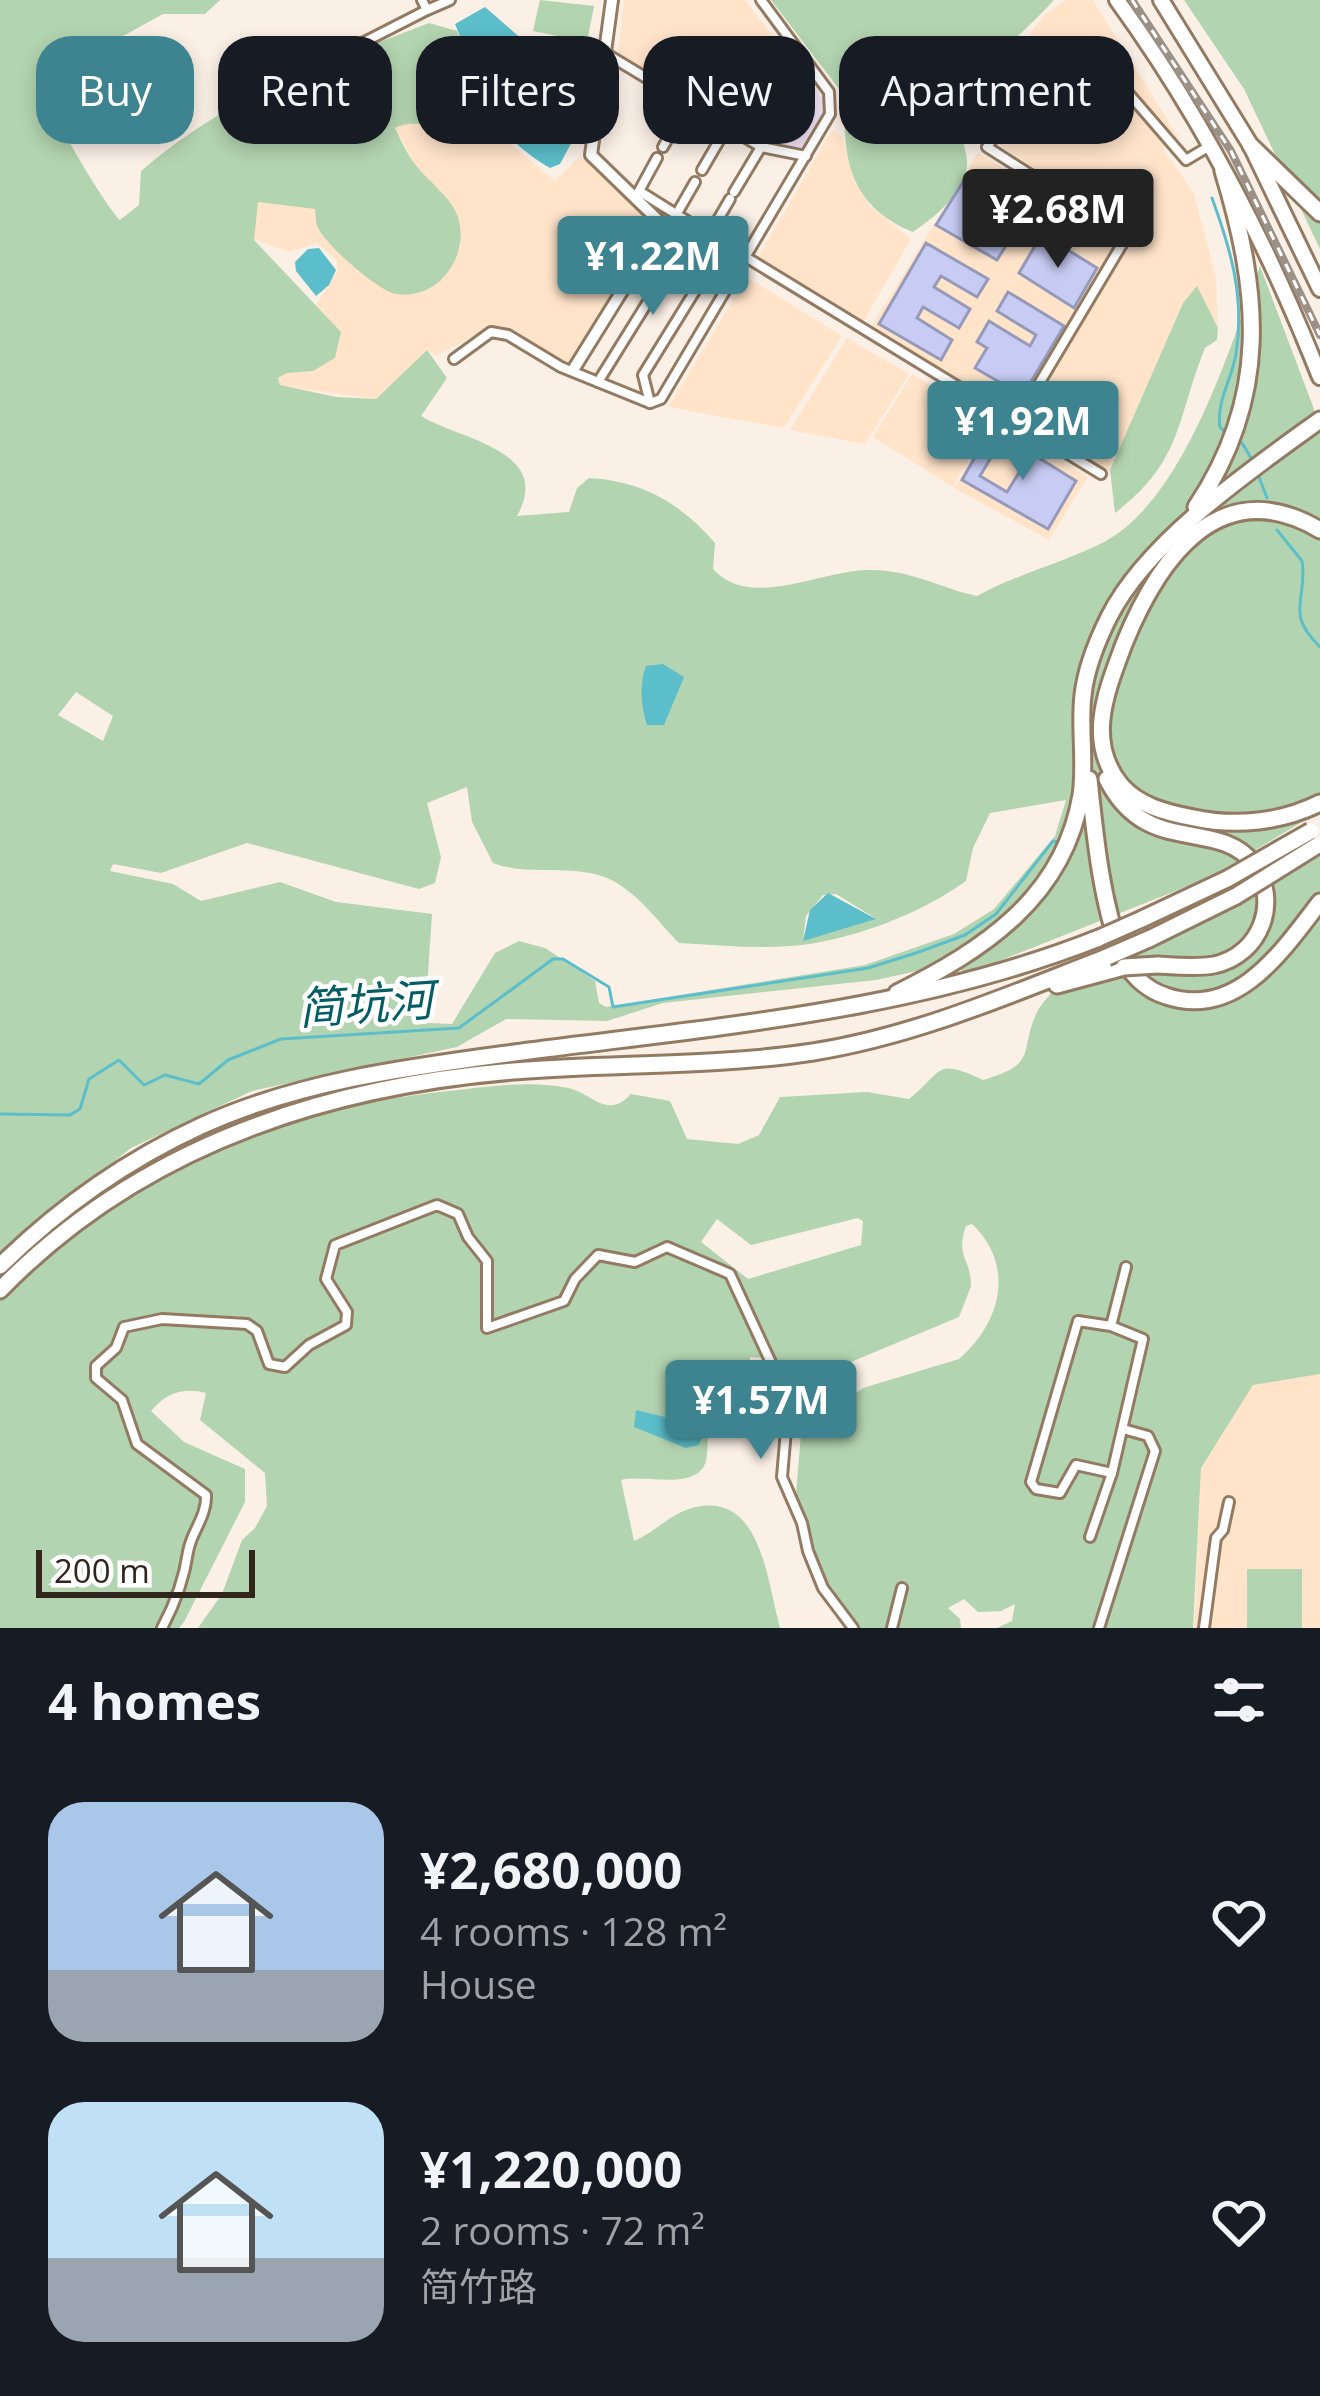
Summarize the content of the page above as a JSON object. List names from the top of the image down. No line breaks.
{"water":["简坑河"],"scale_bar":"200 m","page":{"chip":["Buy","Rent","Filters","New","Apartment"],"price":["¥2.68M","¥1.22M","¥1.92M","¥1.57M"],"scale":"200 m","heading":"4 homes","list":[{"name":"¥2,680,000","note":"4 rooms · 128 m² · House"},{"name":"¥1,220,000","note":"2 rooms · 72 m² · 简竹路"}]}}
